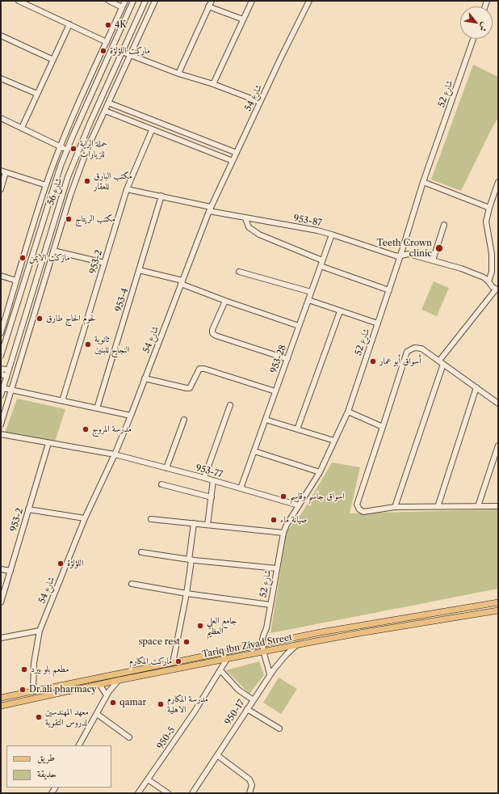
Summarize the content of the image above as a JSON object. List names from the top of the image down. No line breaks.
{"streets":{"main road":["Tariq ibn Ziyad Street"],"street":["شارع 52","شارع 54","شارع 56","953-87","953-2","953-4","953-28","953-77","950-17","950-5"]},"crossings":[["شارع 52","953-87"],["شارع 52","953-77"],["شارع 52","Tariq ibn Ziyad Street"],["شارع 52","950-17"],["شارع 54","953-87"],["شارع 54","953-77"],["شارع 54","Tariq ibn Ziyad Street"],["953-87","953-2"],["953-87","953-4"],["953-87","953-28"],["953-2","953-77"],["953-28","953-77"],["Tariq ibn Ziyad Street","950-17"],["Tariq ibn Ziyad Street","950-5"]],"places":["4K","ماركت اللؤلؤة","حملة الراية للزيارات","مكتب البارق للعقار","مكتب الريتاج","Teeth Crown clinic","ماركت الايمن","لحوم الحاج طارق","ثانوية النجاح للبنين","أسواق أبو عمار","مدرسة المروج","اسواق جاسم وقاسم","صيانة ماء","اللؤلؤة","جامع العلي العظيم","space rest","ماركت المكارم","مطعم بلو بيرد","Dr.ali pharmacy","qamar","مدرسة المكارم الاهلية","معهد المهندسين لدروس التقوية"],"legend":["طريق","حديقة"],"north":"bottom right"}
